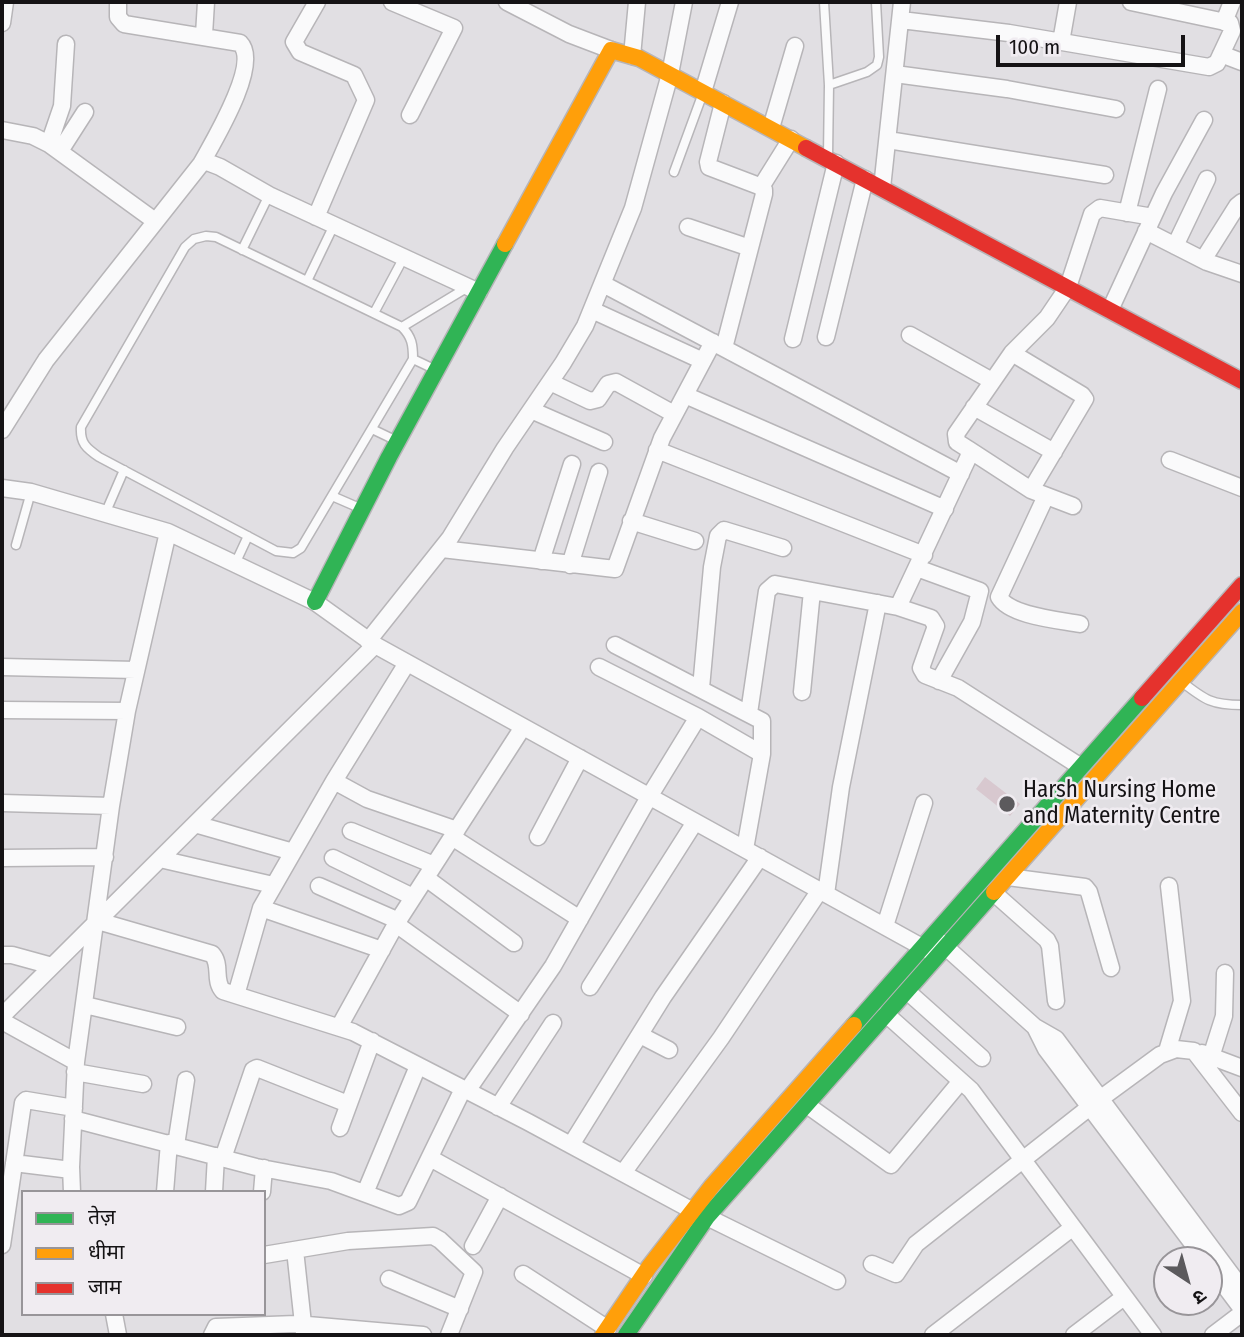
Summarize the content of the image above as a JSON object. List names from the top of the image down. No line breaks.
{"places":["Harsh Nursing Home and Maternity Centre"],"legend":["तेज़","धीमा","जाम"],"scale_bar":"100 m","north":"bottom right"}
